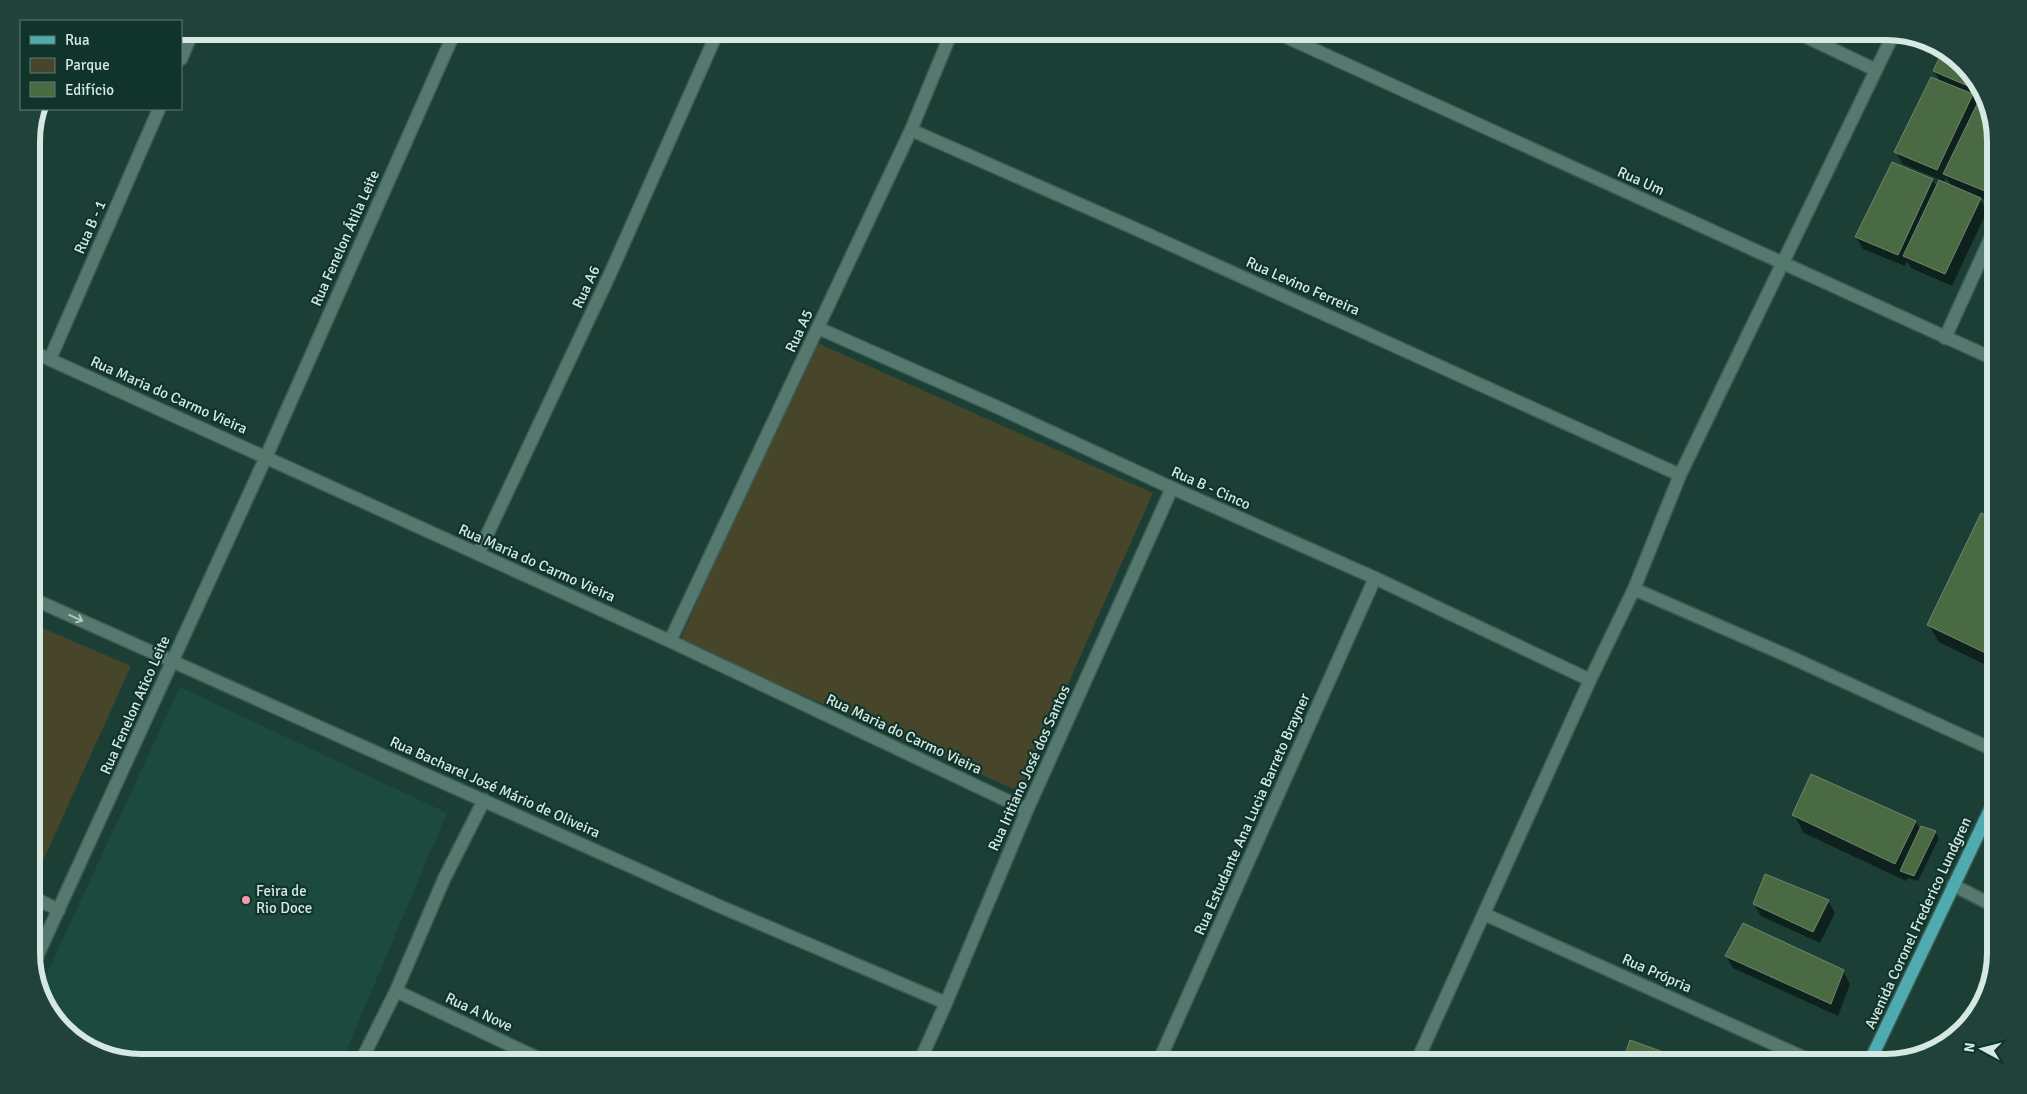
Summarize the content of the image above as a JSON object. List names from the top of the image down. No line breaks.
{"streets":{"main road":["Avenida Coronel Frederico Lundgren"],"street":["Rua Um","Rua B - 1","Rua Fenelon Átila Leite","Rua Levino Ferreira","Rua A6","Rua A5","Rua Maria do Carmo Vieira","Rua B - Cinco","Rua Fenelon Atico Leite","Rua Iritiano José dos Santos","Rua Bacharel José Mário de Oliveira","Rua Estudante Ana Lucia Barreto Brayner","Rua Própria","Rua A Nove"]},"crossings":[["Rua B - 1","Rua Maria do Carmo Vieira"],["Rua Fenelon Átila Leite","Rua Maria do Carmo Vieira"],["Rua Fenelon Átila Leite","Rua Fenelon Atico Leite"],["Rua Levino Ferreira","Rua A5"],["Rua A6","Rua Maria do Carmo Vieira"],["Rua A5","Rua Maria do Carmo Vieira"],["Rua A5","Rua B - Cinco"],["Rua Maria do Carmo Vieira","Rua Fenelon Atico Leite"],["Rua Maria do Carmo Vieira","Rua Iritiano José dos Santos"],["Rua B - Cinco","Rua Iritiano José dos Santos"],["Rua B - Cinco","Rua Estudante Ana Lucia Barreto Brayner"],["Rua Fenelon Atico Leite","Rua Bacharel José Mário de Oliveira"],["Rua Iritiano José dos Santos","Rua Bacharel José Mário de Oliveira"]],"places":["Feira de Rio Doce"],"legend":["Rua","Parque","Edifício"],"north":"left"}
